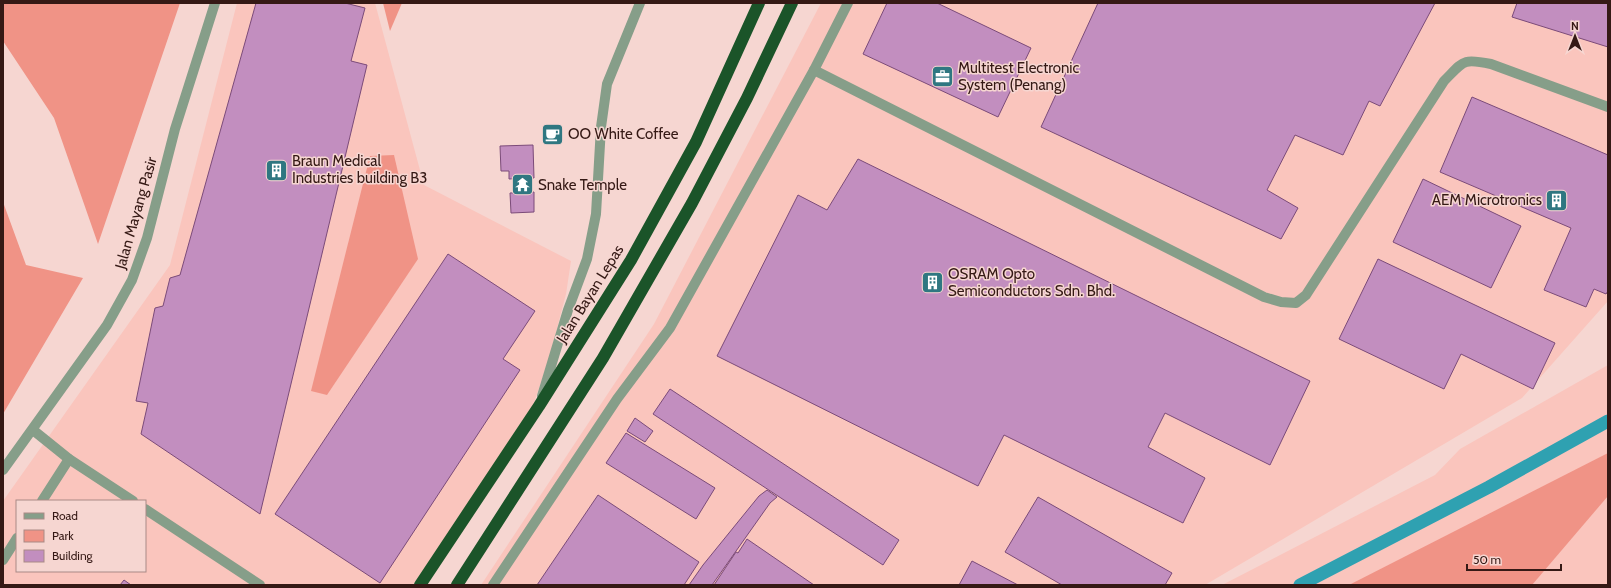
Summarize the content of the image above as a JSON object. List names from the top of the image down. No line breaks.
{"streets":{"highway":["Jalan Bayan Lepas"],"street":["Jalan Mayang Pasir"]},"places":{"office":["Multitest Electronic System (Penang)"],"cafe":["OO White Coffee"],"building":["Braun Medical Industries building B3","AEM Microtronics","OSRAM Opto Semiconductors Sdn. Bhd."],"temple":["Snake Temple"]},"legend":["Road","Park","Building"],"scale_bar":"50 m","north":"top"}
